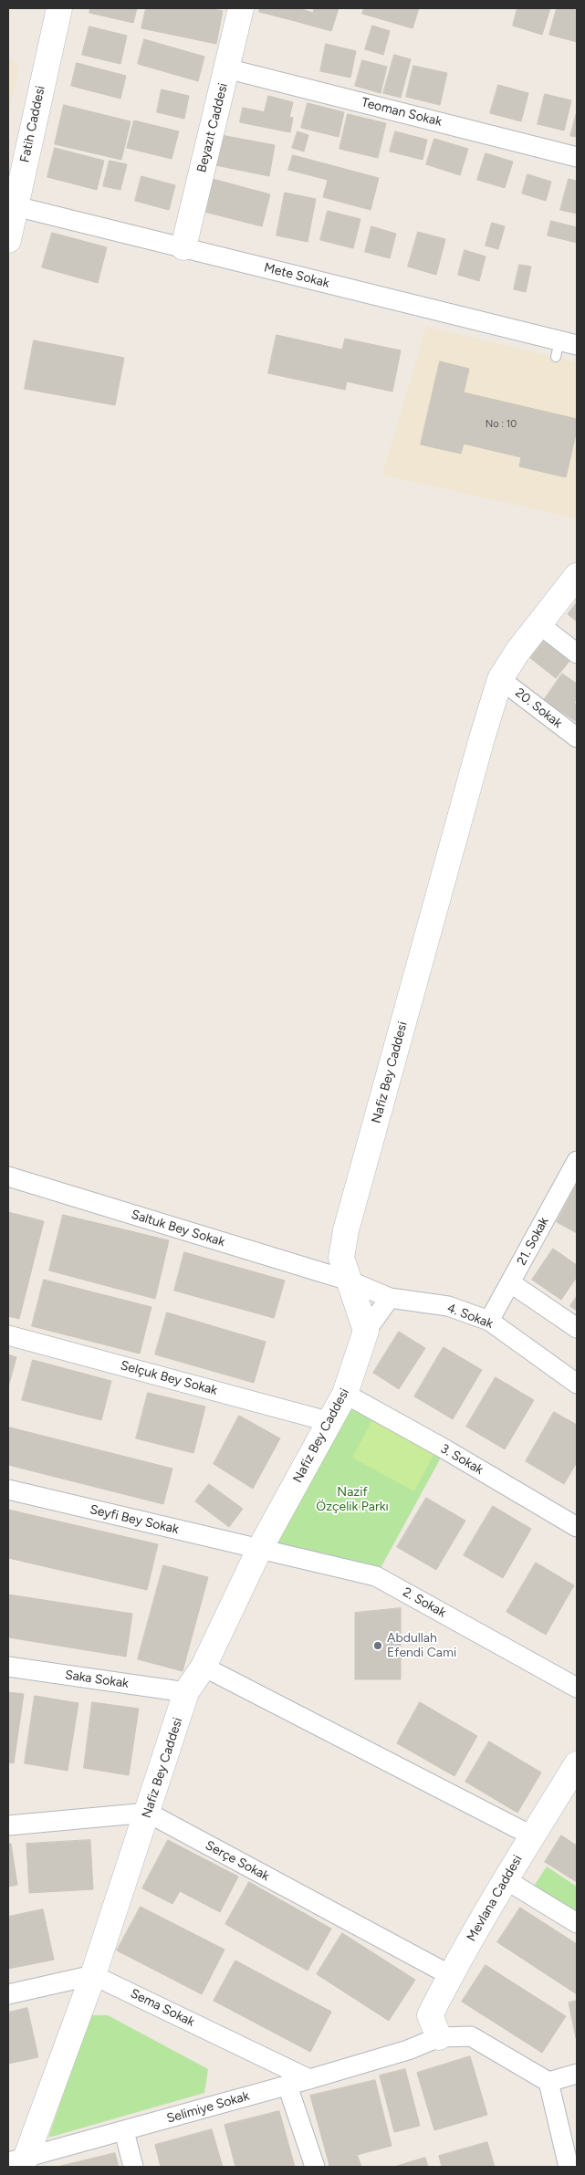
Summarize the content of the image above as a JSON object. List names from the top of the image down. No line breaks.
{"streets":{"street":["Teoman Sokak","Fatih Caddesi","Beyazıt Caddesi","Mete Sokak","20. Sokak","Nafiz Bey Caddesi","Saltuk Bey Sokak","21. Sokak","4. Sokak","Selçuk Bey Sokak","3. Sokak","Seyfi Bey Sokak","2. Sokak","Saka Sokak","Serçe Sokak","Mevlana Caddesi","Sema Sokak","Selimiye Sokak"]},"crossings":[["Teoman Sokak","Beyazıt Caddesi"],["Fatih Caddesi","Mete Sokak"],["Beyazıt Caddesi","Mete Sokak"],["20. Sokak","Nafiz Bey Caddesi"],["Nafiz Bey Caddesi","Saltuk Bey Sokak"],["Nafiz Bey Caddesi","4. Sokak"],["Nafiz Bey Caddesi","Selçuk Bey Sokak"],["Nafiz Bey Caddesi","3. Sokak"],["Nafiz Bey Caddesi","Seyfi Bey Sokak"],["Nafiz Bey Caddesi","2. Sokak"],["Nafiz Bey Caddesi","Saka Sokak"],["Nafiz Bey Caddesi","Serçe Sokak"],["Nafiz Bey Caddesi","Sema Sokak"],["Nafiz Bey Caddesi","Selimiye Sokak"],["Saltuk Bey Sokak","4. Sokak"],["21. Sokak","4. Sokak"],["Seyfi Bey Sokak","2. Sokak"],["Serçe Sokak","Mevlana Caddesi"],["Mevlana Caddesi","Selimiye Sokak"],["Sema Sokak","Selimiye Sokak"]],"parks":["Nazif Özçelik Parkı"],"places":["Abdullah Efendi Cami"],"house_numbers":["No : 10"]}
